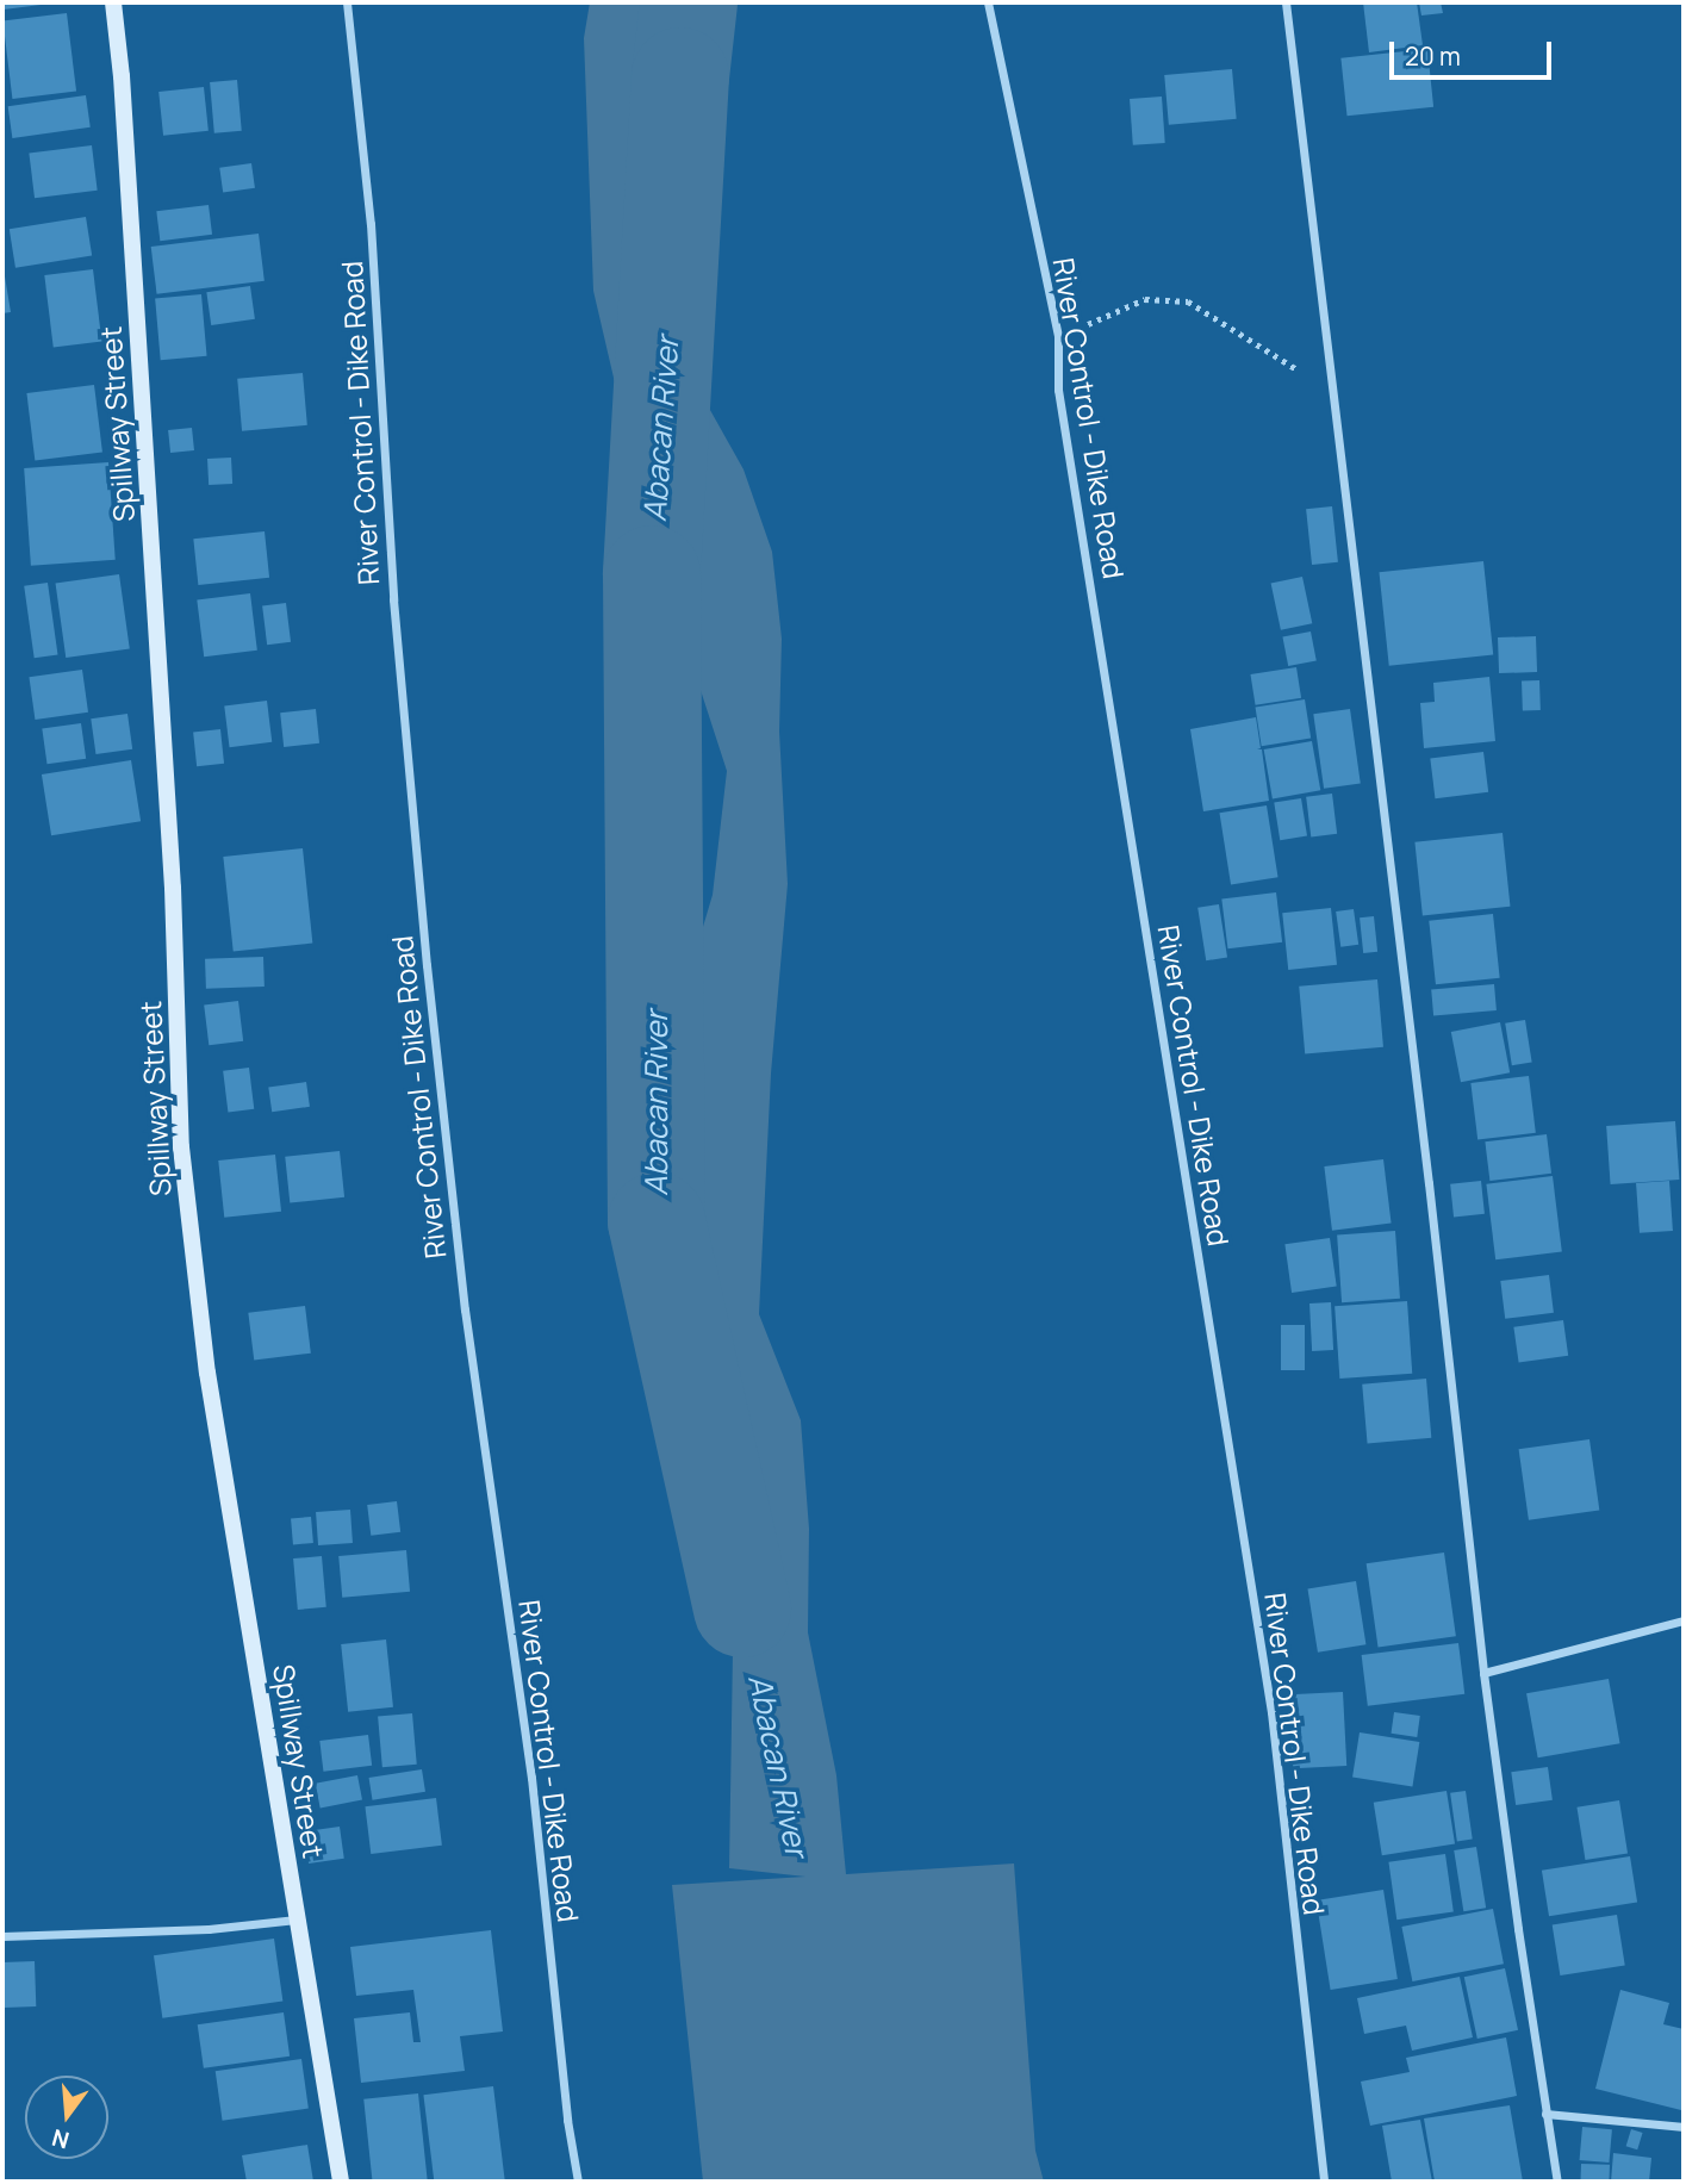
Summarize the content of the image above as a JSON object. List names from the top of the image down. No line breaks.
{"streets":{"street":["River Control - Dike Road","Spillway Street"]},"water":["Abacan River"],"scale_bar":"20 m","north":"bottom"}
